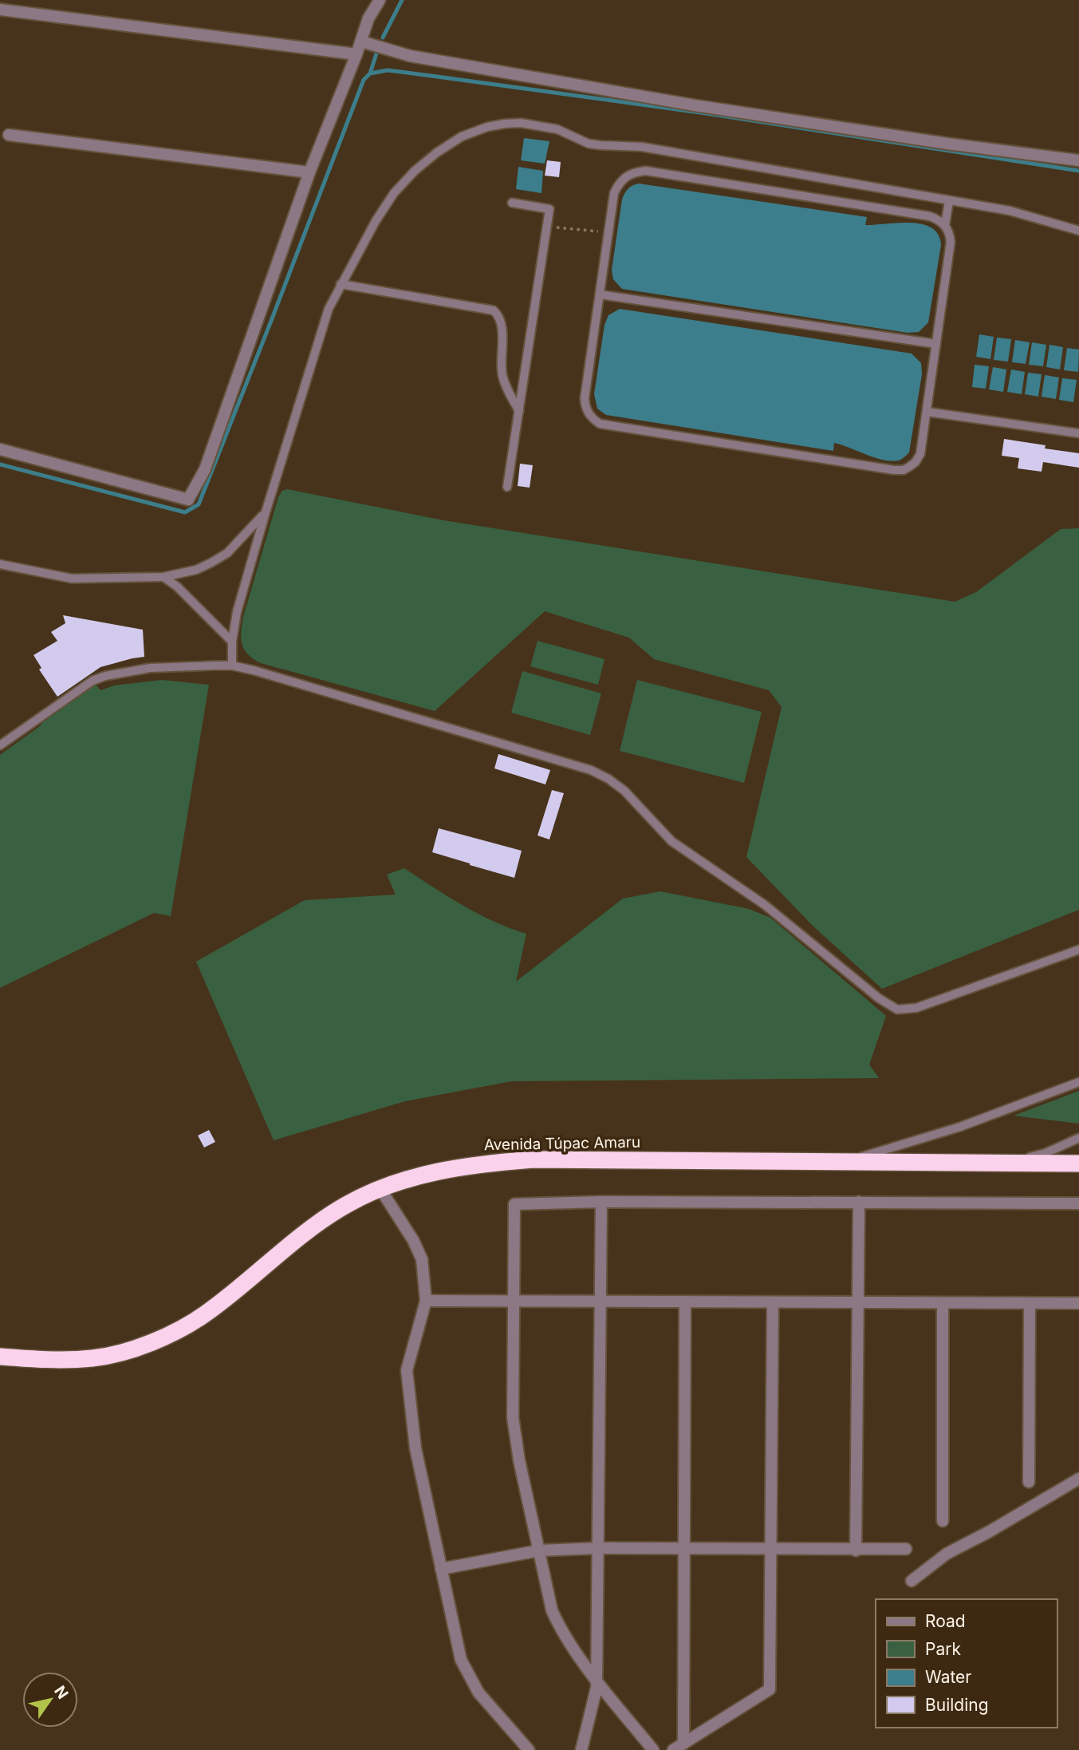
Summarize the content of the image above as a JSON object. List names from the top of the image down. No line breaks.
{"streets":{"highway":["Avenida Túpac Amaru"]},"legend":["Road","Park","Water","Building"],"north":"top right"}
